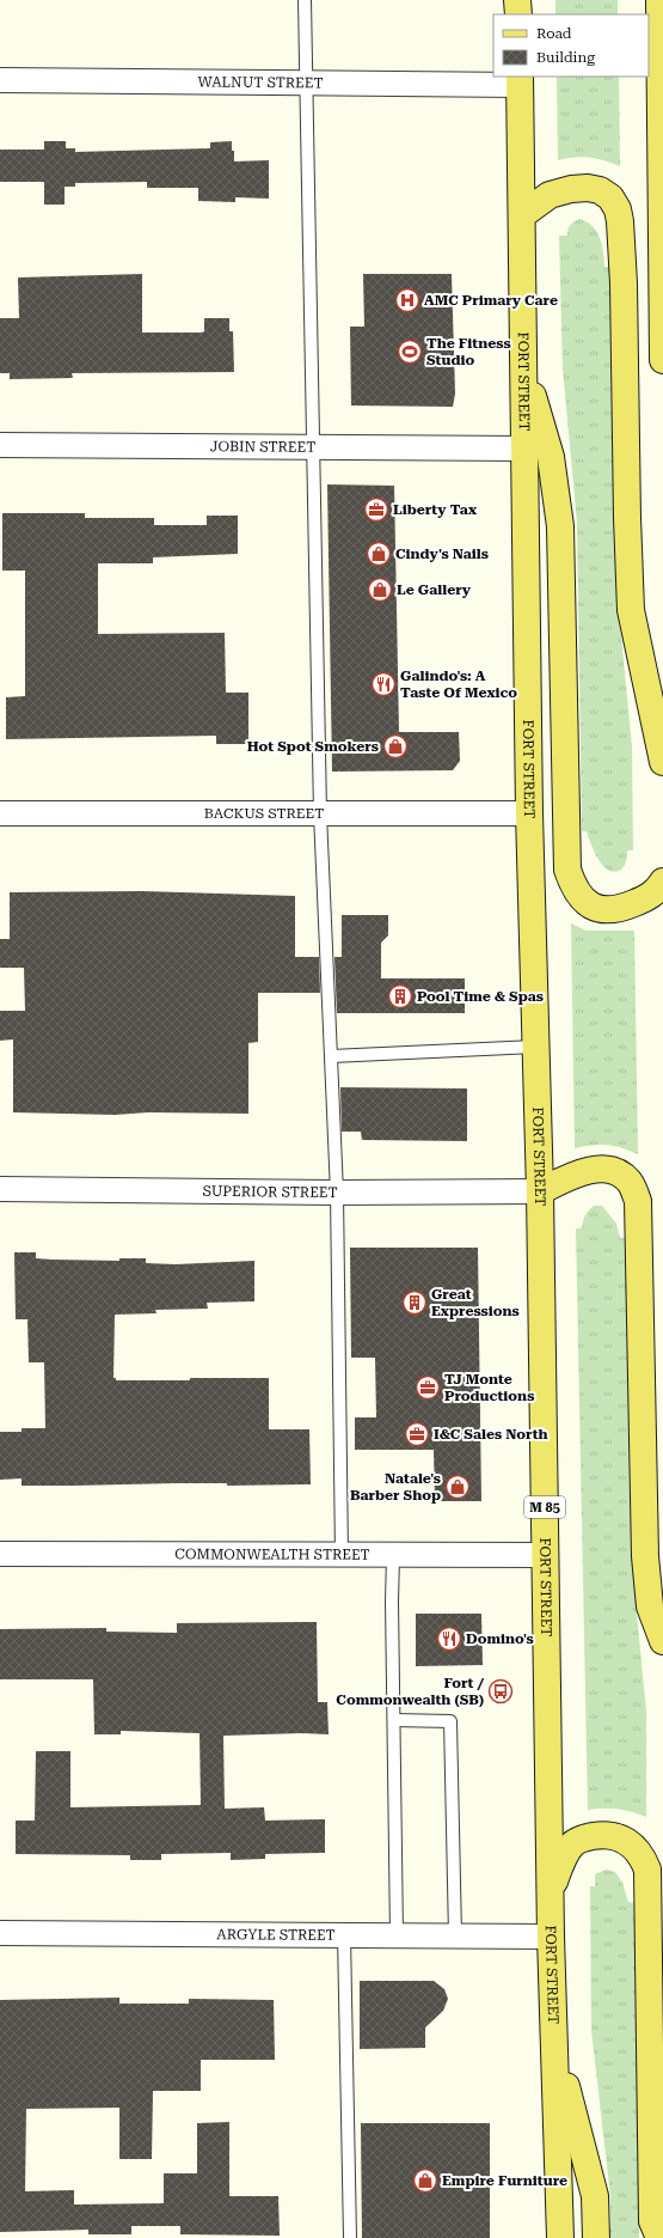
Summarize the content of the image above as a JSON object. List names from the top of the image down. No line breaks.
{"streets":{"main road":["FORT STREET","M 85"],"street":["WALNUT STREET","JOBIN STREET","BACKUS STREET","SUPERIOR STREET","COMMONWEALTH STREET","ARGYLE STREET"]},"crossings":[["WALNUT STREET","FORT STREET"],["FORT STREET","JOBIN STREET"],["FORT STREET","BACKUS STREET"],["FORT STREET","SUPERIOR STREET"],["FORT STREET","COMMONWEALTH STREET"],["FORT STREET","ARGYLE STREET"]],"places":{"hospital":["AMC Primary Care"],"sports":["The Fitness Studio"],"office":["Liberty Tax","TJ Monte Productions","I&C Sales North"],"shop":["Cindy's Nails","Le Gallery","Hot Spot Smokers","Natale's Barber Shop","Empire Furniture"],"restaurant":["Galindo's: A Taste Of Mexico","Domino's"],"building":["Pool Time & Spas","Great Expressions"],"bus stop":["Fort / Commonwealth (SB)"]},"legend":["Road","Building"]}
